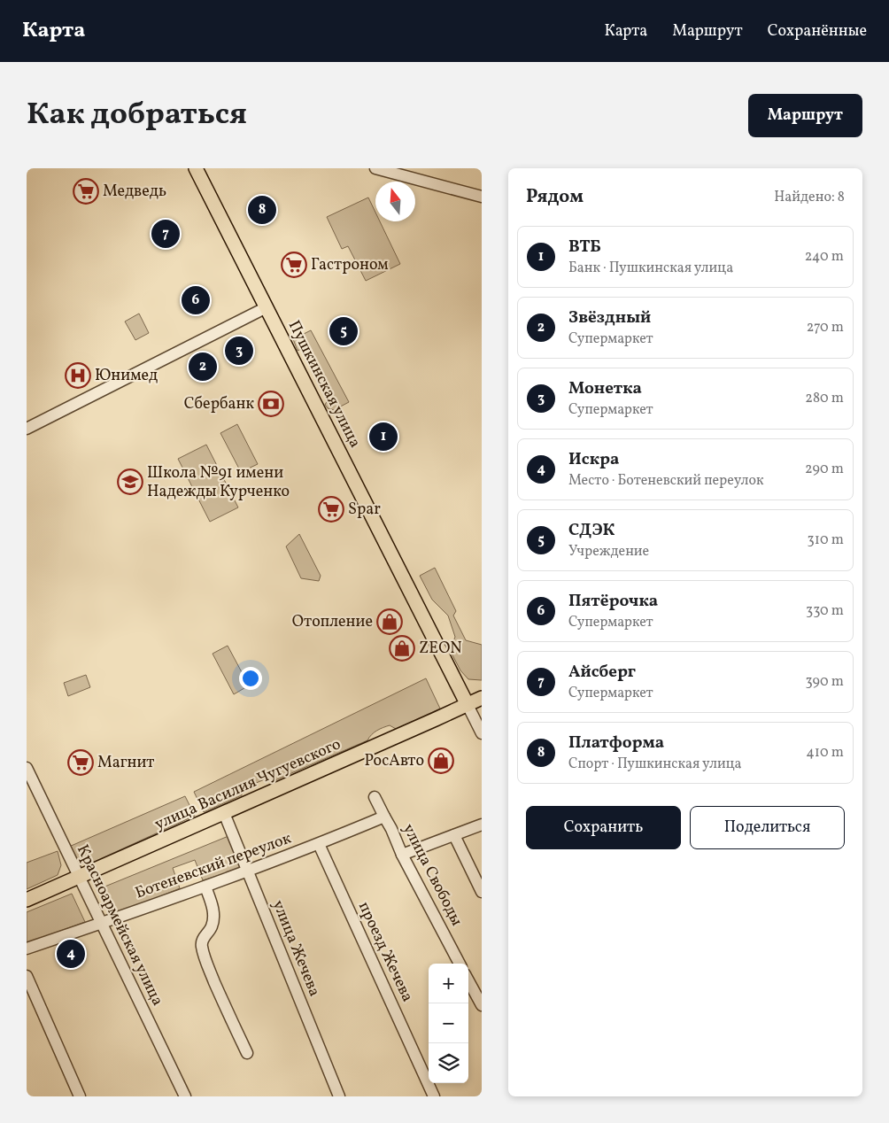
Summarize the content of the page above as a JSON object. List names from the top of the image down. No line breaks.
{"streets":{"main road":["Пушкинская улица","улица Василия Чугуевского"],"street":["Ботеневский переулок","улица Свободы","Красноармейская улица","улица Жечева","проезд Жечева"]},"crossings":[["Пушкинская улица","улица Василия Чугуевского"],["улица Василия Чугуевского","Красноармейская улица"],["улица Василия Чугуевского","улица Жечева"],["Ботеневский переулок","улица Свободы"],["Ботеневский переулок","Красноармейская улица"],["Ботеневский переулок","улица Жечева"],["Ботеневский переулок","проезд Жечева"]],"places":{"supermarket":["Медведь","Гастроном","Spar","Магнит"],"hospital":["Юнимед"],"bank":["Сбербанк"],"school or university":["Школа №91 имени Надежды Курченко"],"shop":["Отопление","ZEON","РосАвто"]},"north":"top","page":{"header":"Карта","nav":["Карта","Маршрут","Сохранённые"],"title":"Как добраться","buttons":["Маршрут",["Сохранить","Поделиться"]],"heading":["Рядом","Найдено: 8"],"pins":["8","7","6","5","3","2","1","4"],"list":[{"mark":"1","name":"ВТБ","note":"Банк · Пушкинская улица","value":"240 m"},{"mark":"2","name":"Звёздный","note":"Супермаркет","value":"270 m"},{"mark":"3","name":"Монетка","note":"Супермаркет","value":"280 m"},{"mark":"4","name":"Искра","note":"Место · Ботеневский переулок","value":"290 m"},{"mark":"5","name":"СДЭК","note":"Учреждение","value":"310 m"},{"mark":"6","name":"Пятёрочка","note":"Супермаркет","value":"330 m"},{"mark":"7","name":"Айсберг","note":"Супермаркет","value":"390 m"},{"mark":"8","name":"Платформа","note":"Спорт · Пушкинская улица","value":"410 m"}],"map_buttons":["+","−"]}}
